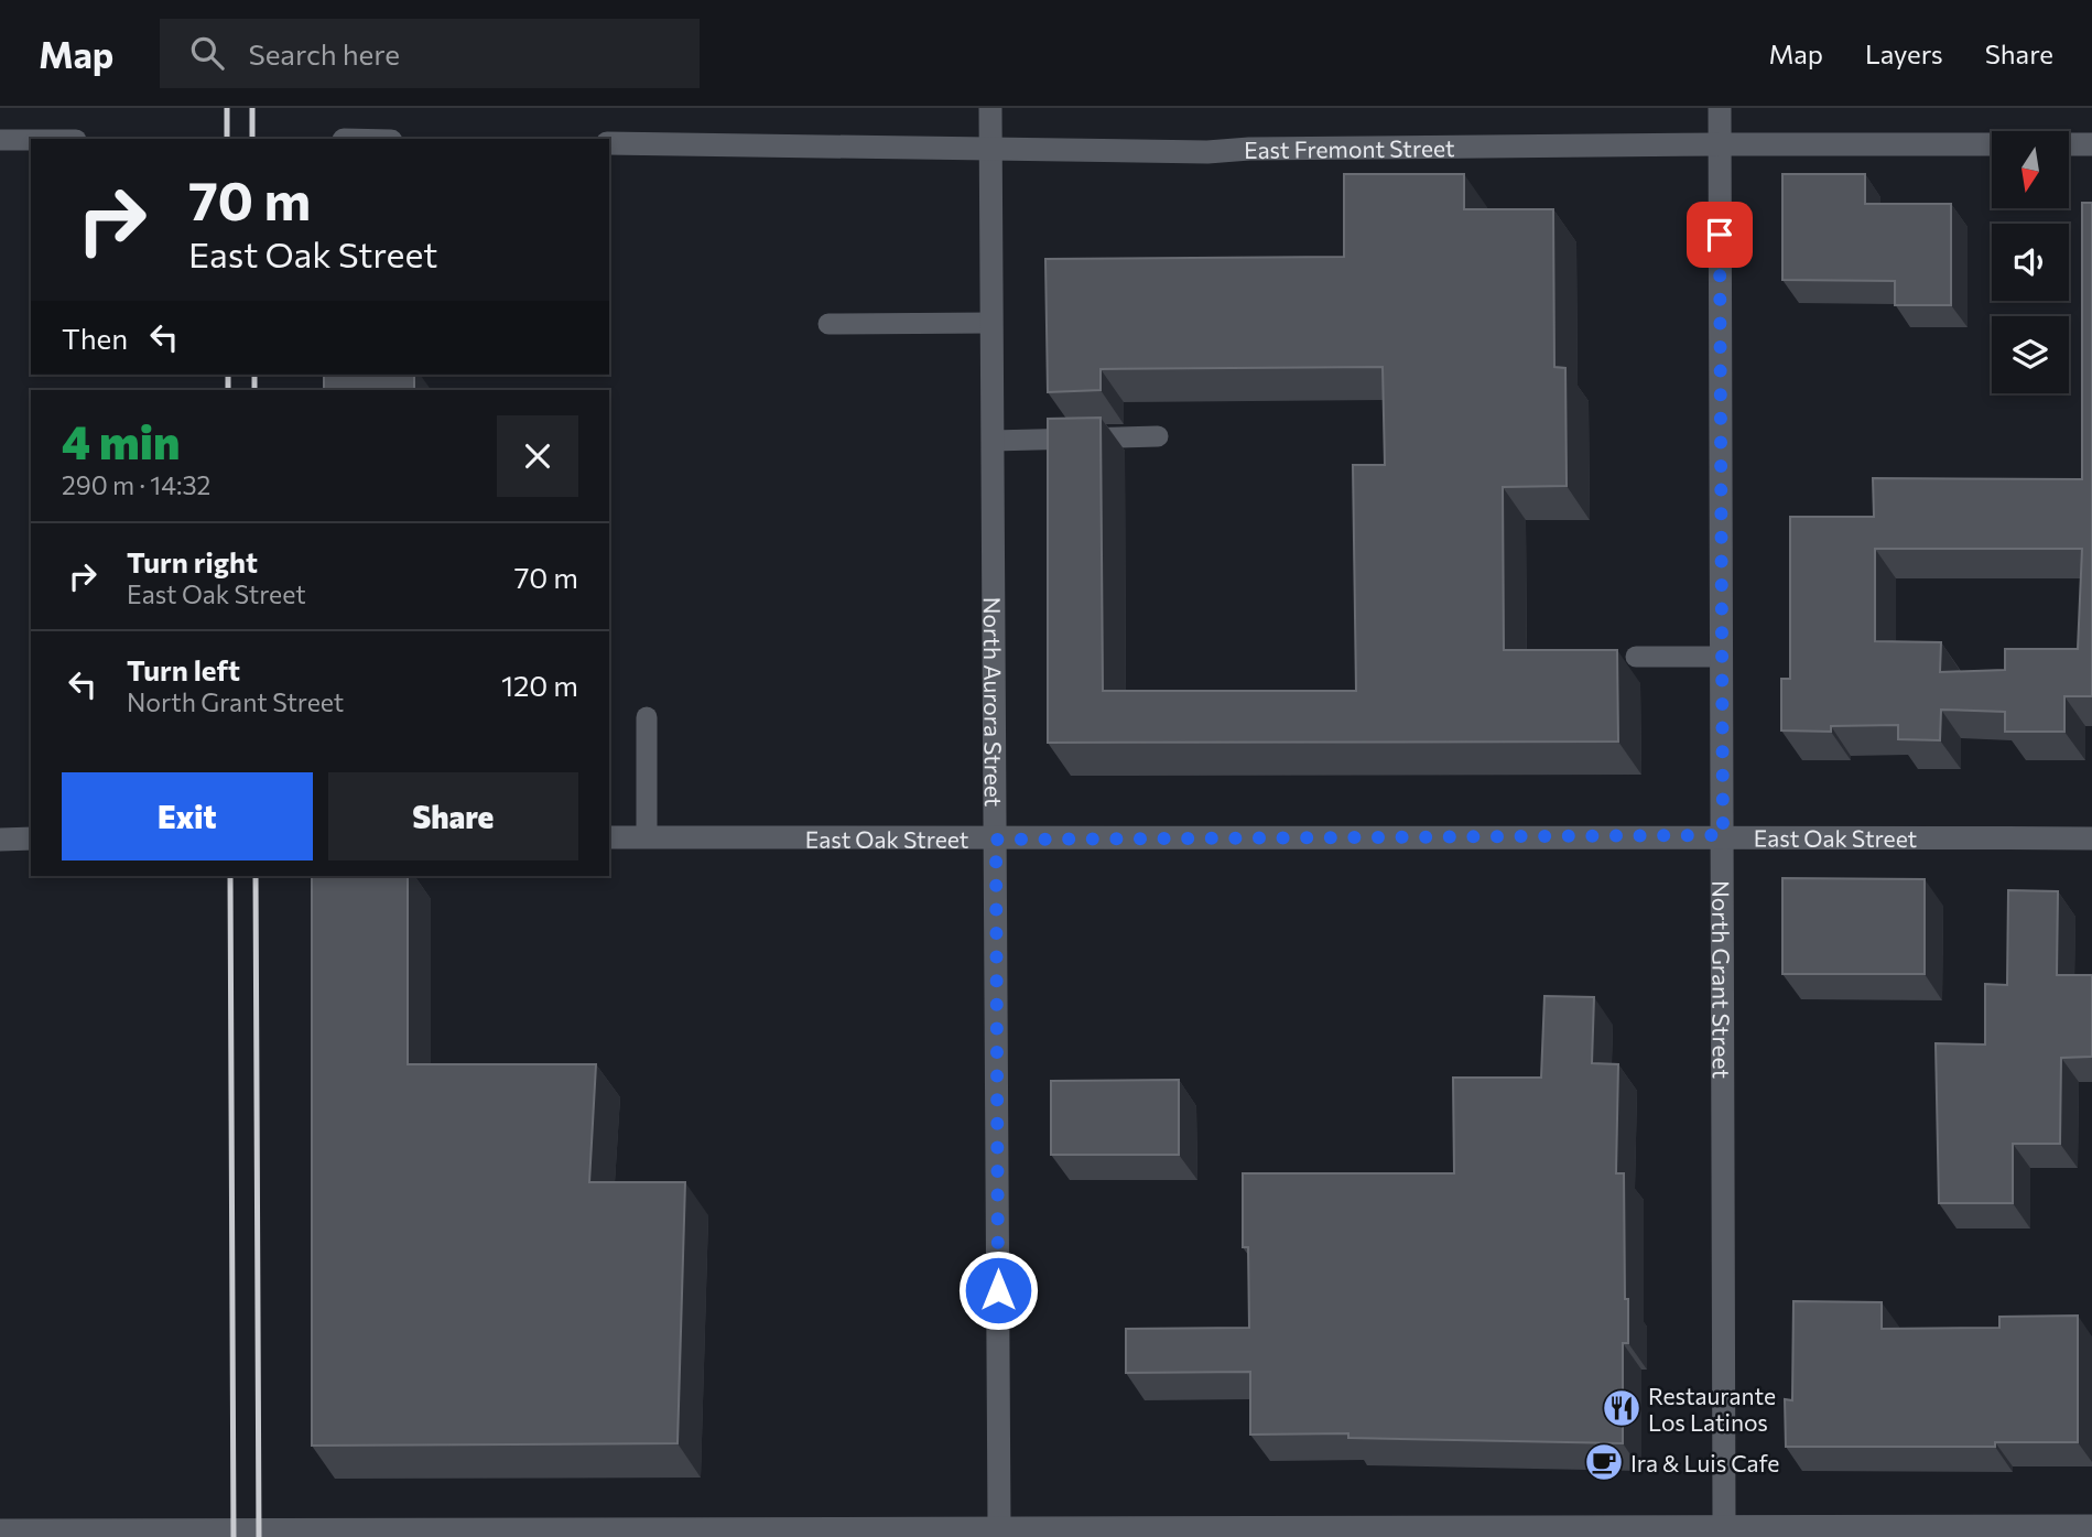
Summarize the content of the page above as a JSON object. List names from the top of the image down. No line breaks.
{"streets":{"street":["East Fremont Street","North Aurora Street","East Oak Street","North Grant Street"]},"crossings":[["East Fremont Street","North Aurora Street"],["East Fremont Street","North Grant Street"],["North Aurora Street","East Oak Street"],["East Oak Street","North Grant Street"]],"places":{"restaurant":["Restaurante Los Latinos"],"cafe":["Ira & Luis Cafe"]},"north":"bottom","page":{"header":"Map","search":"Search here","nav":["Map","Layers","Share"],"turn":["70 m","East Oak Street"],"then":"Then","heading":["4 min","290 m · 14:32"],"list":[{"name":"Turn right","note":"East Oak Street","value":"70 m"},{"name":"Turn left","note":"North Grant Street","value":"120 m"}],"buttons":["Exit","Share"]}}
